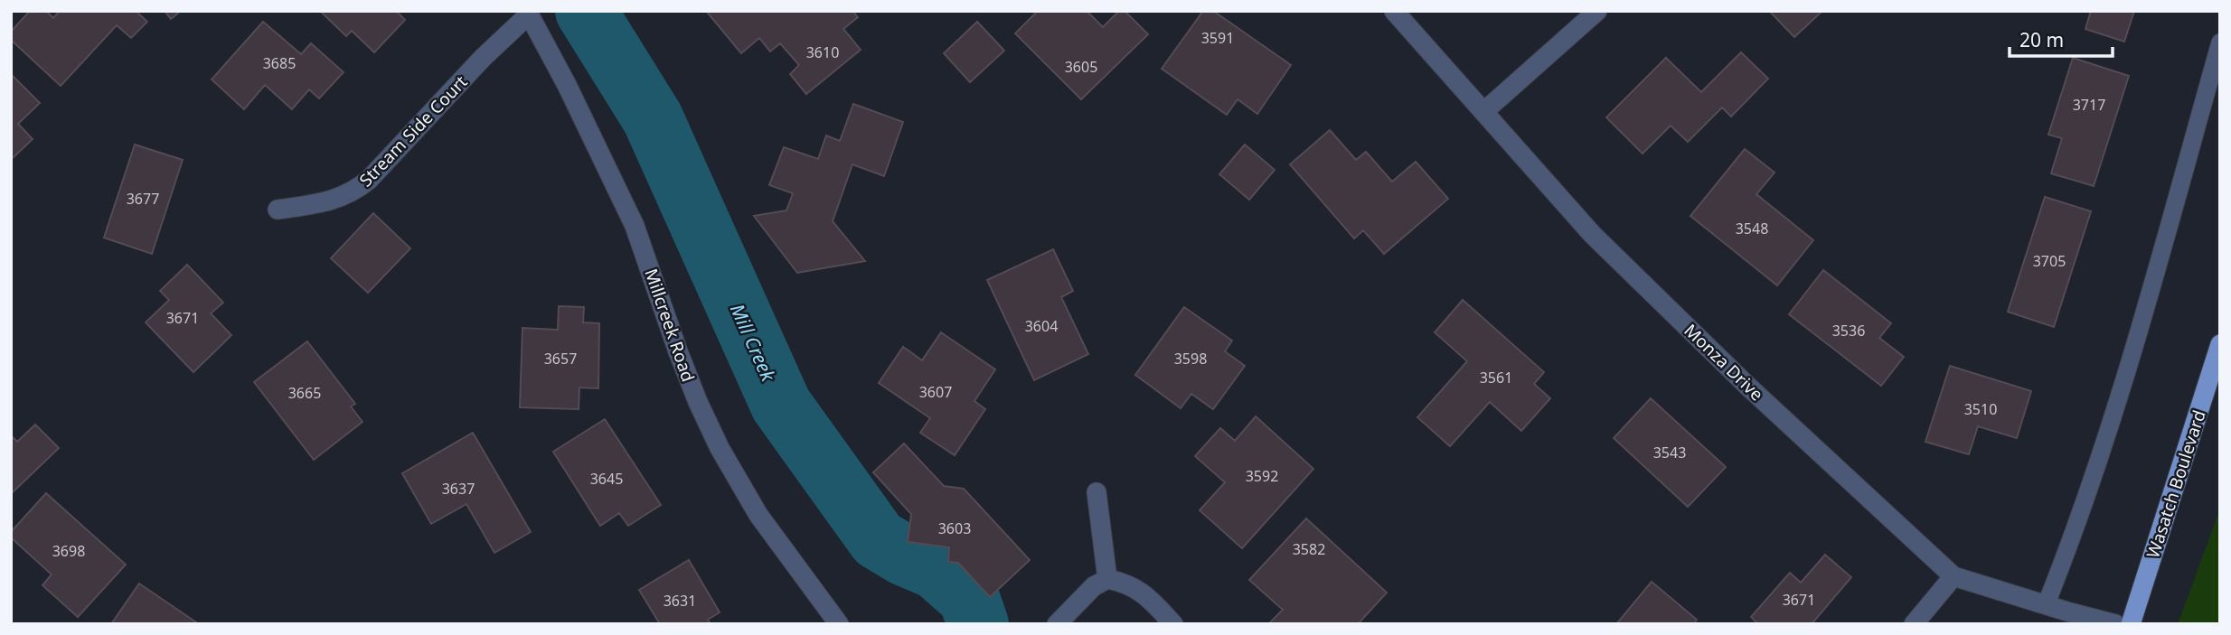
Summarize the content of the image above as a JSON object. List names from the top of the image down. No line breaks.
{"streets":{"main road":["Wasatch Boulevard"],"street":["Stream Side Court","Millcreek Road","Monza Drive"]},"crossings":[["Stream Side Court","Millcreek Road"]],"water":["Mill Creek"],"house_numbers":["3591","3610","3685","3605","3717","3677","3548","3705","3671","3604","3536","3657","3598","3561","3607","3665","3510","3543","3592","3645","3637","3603","3582","3698","3671","3631"],"scale_bar":"20 m"}
